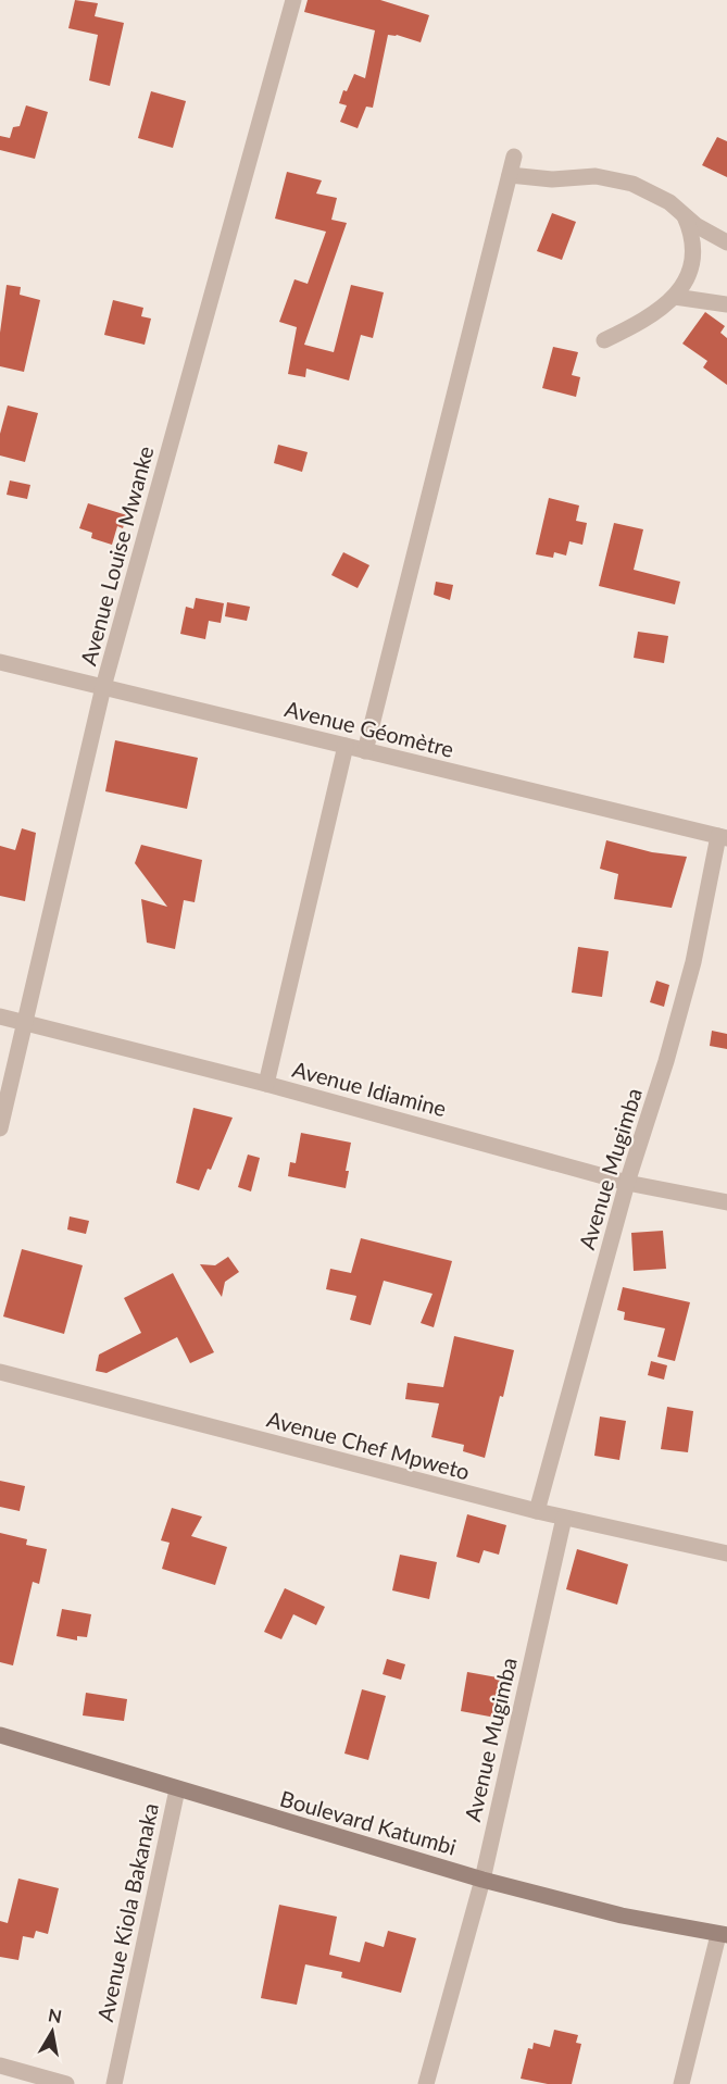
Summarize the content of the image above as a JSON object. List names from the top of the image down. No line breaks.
{"streets":{"street":["Avenue Louise Mwanke","Avenue Géomètre","Avenue Idiamine","Avenue Mugimba","Avenue Chef Mpweto","Boulevard Katumbi","Avenue Kiola Bakanaka"]},"crossings":[["Avenue Louise Mwanke","Avenue Géomètre"],["Avenue Louise Mwanke","Avenue Idiamine"],["Avenue Géomètre","Avenue Mugimba"],["Avenue Idiamine","Avenue Mugimba"],["Avenue Mugimba","Avenue Chef Mpweto"],["Avenue Mugimba","Boulevard Katumbi"],["Boulevard Katumbi","Avenue Kiola Bakanaka"]],"north":"top"}
